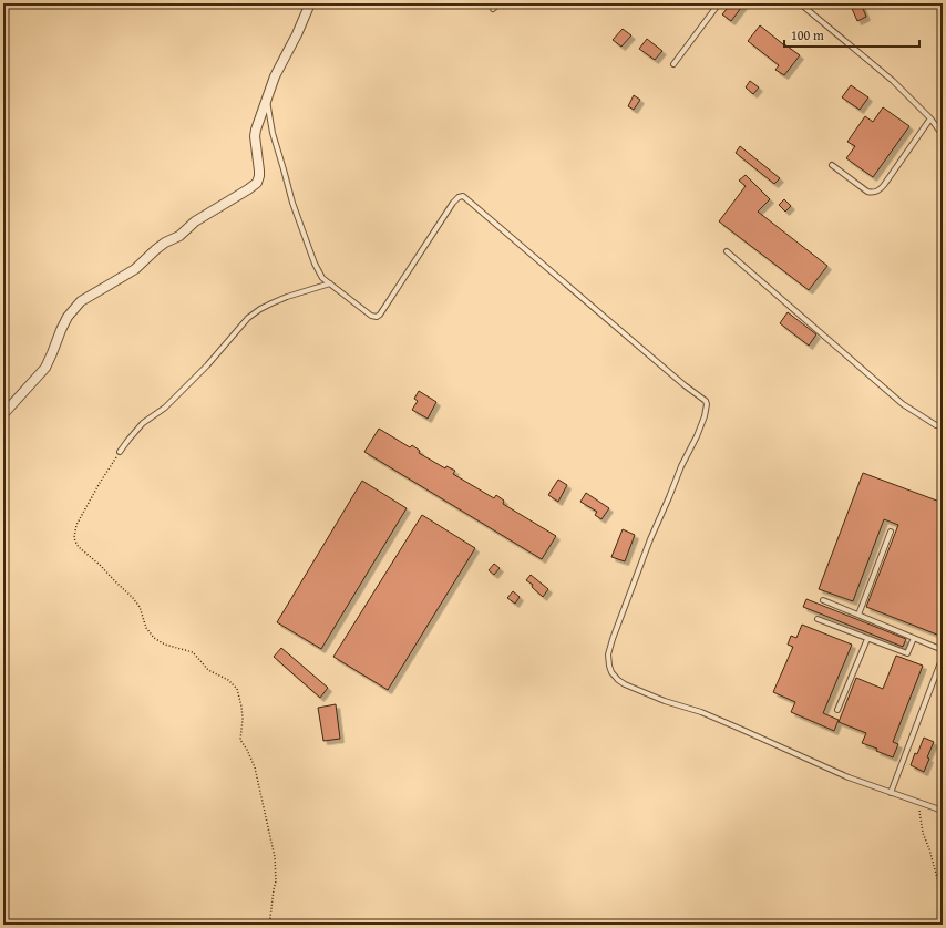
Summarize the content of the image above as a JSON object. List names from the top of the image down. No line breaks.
{"scale_bar":"100 m"}
